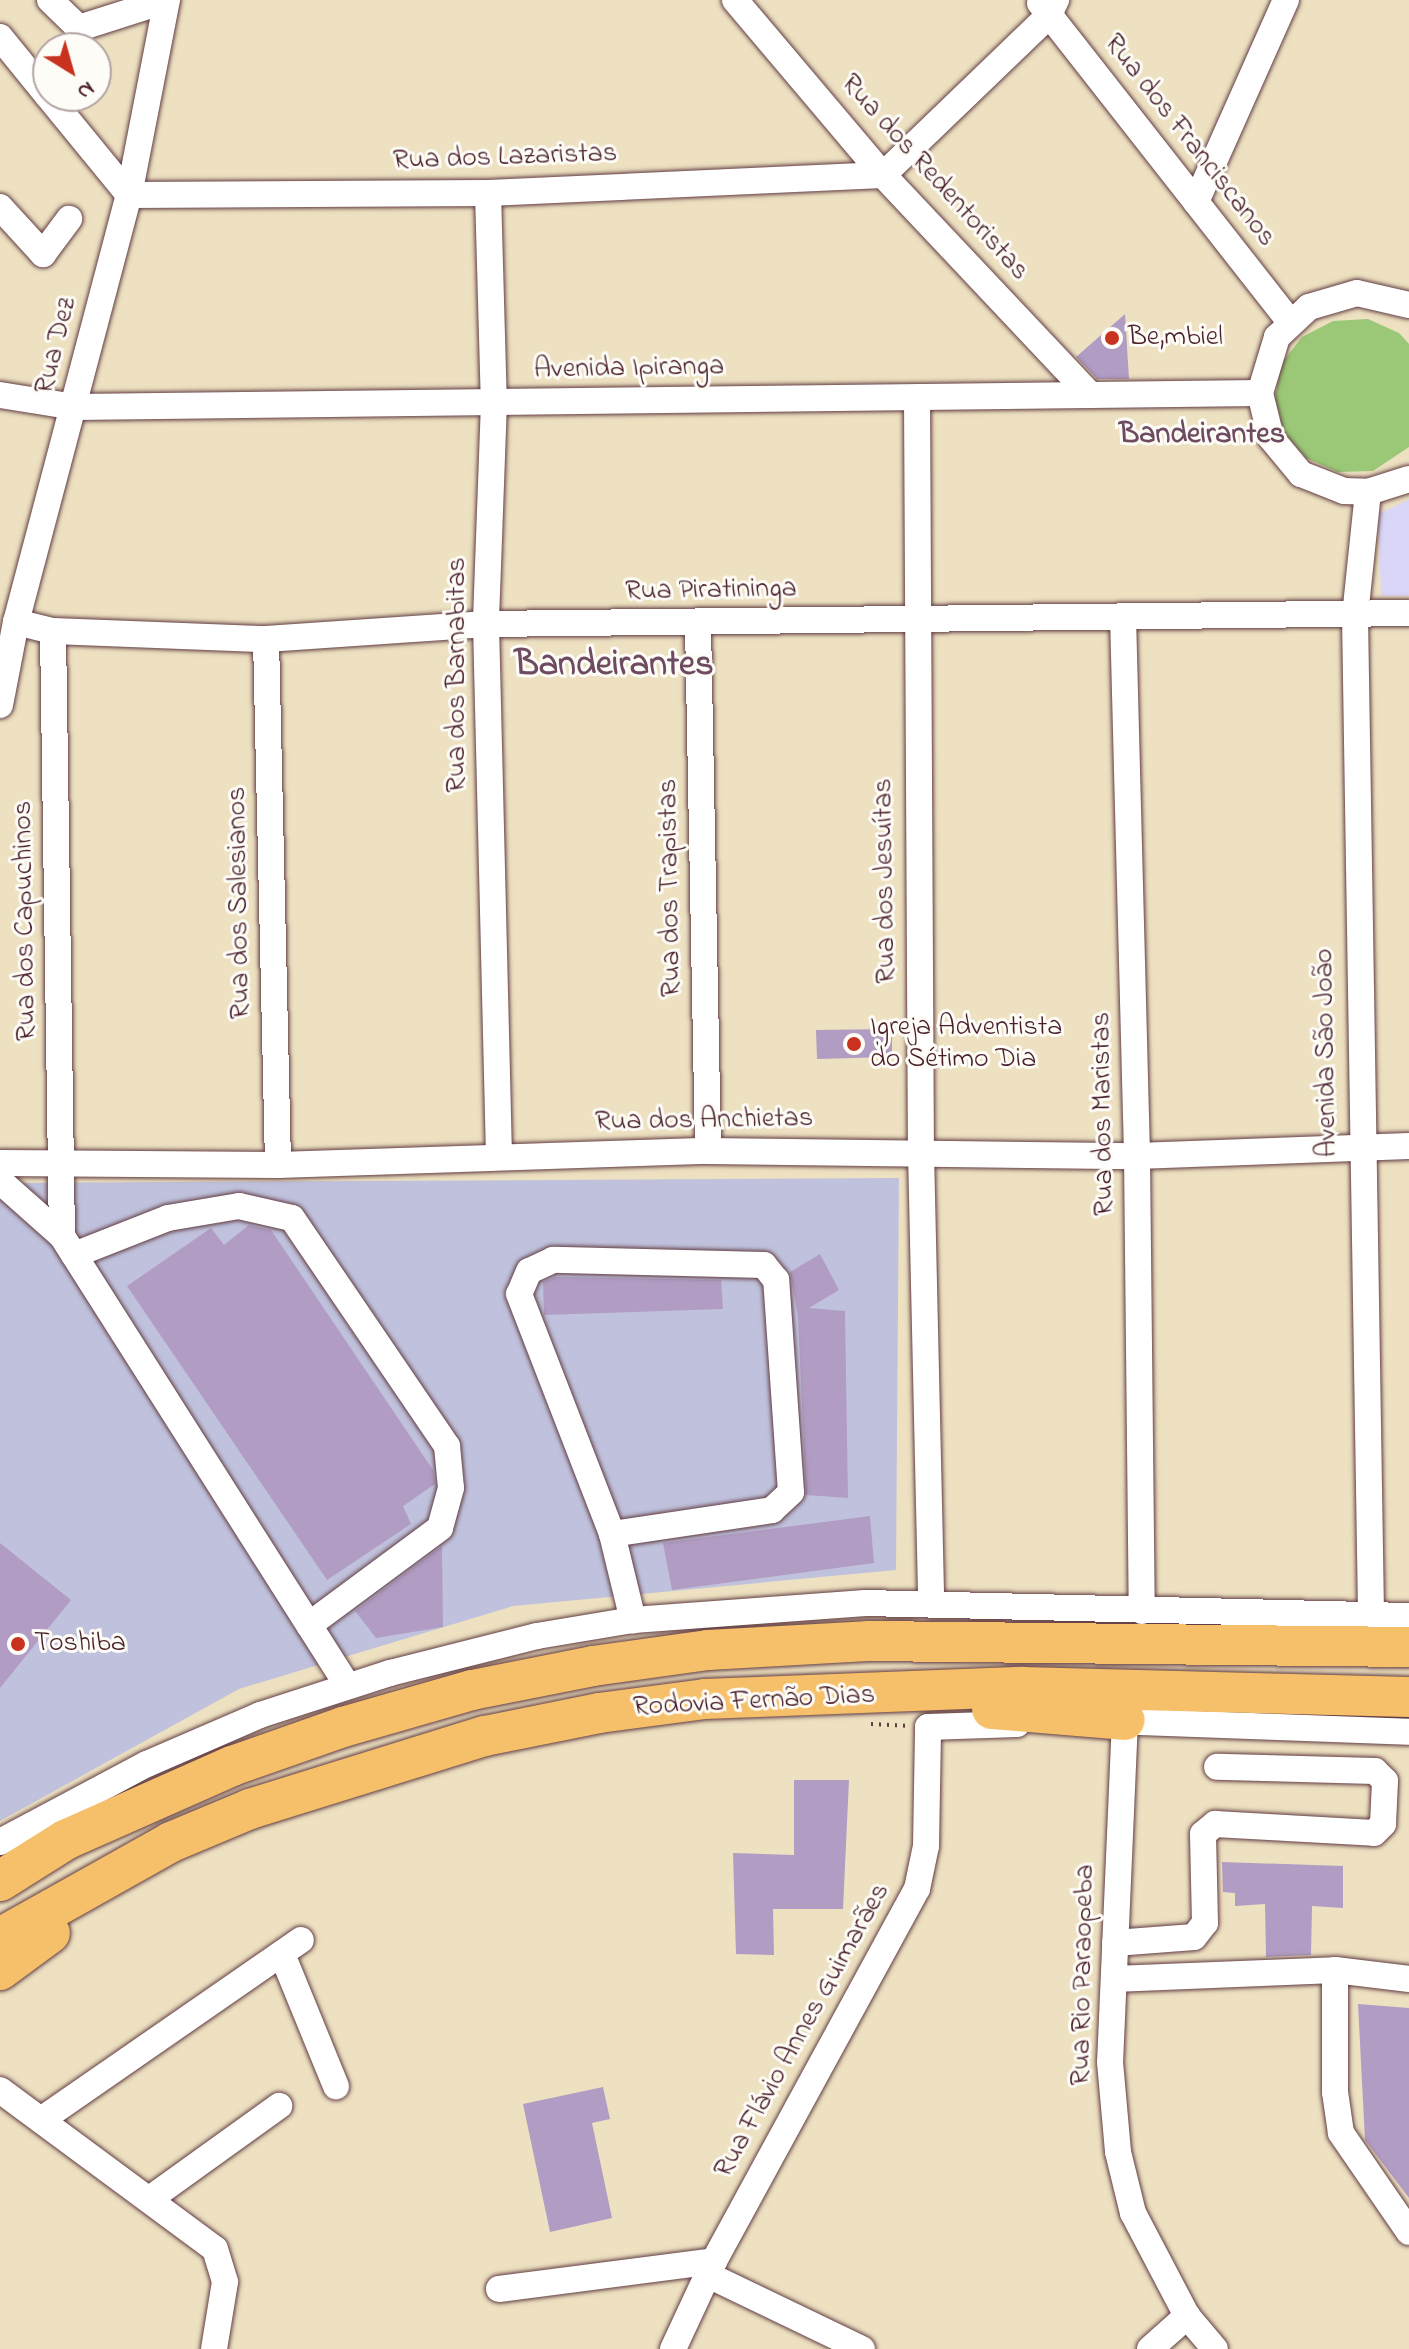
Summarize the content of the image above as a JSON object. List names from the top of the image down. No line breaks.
{"streets":{"highway":["Rodovia Fernão Dias"],"street":["Rua dos Franciscanos","Rua dos Lazaristas","Rua dos Redentoristas","Rua Dez","Avenida Ipiranga","Rua Piratininga","Rua dos Barnabitas","Rua dos Jesuítas","Rua dos Trapistas","Rua dos Salesianos","Rua dos Capuchinos","Avenida São João","Rua dos Maristas","Rua dos Anchietas","Rua Rio Paraopeba","Rua Flávio Annes Guimarães"]},"crossings":[["Rua dos Lazaristas","Rua dos Redentoristas"],["Rua dos Lazaristas","Rua Dez"],["Rua dos Lazaristas","Rua dos Barnabitas"],["Rua dos Redentoristas","Avenida Ipiranga"],["Rua Dez","Avenida Ipiranga"],["Rua Dez","Rua Piratininga"],["Avenida Ipiranga","Rua dos Barnabitas"],["Avenida Ipiranga","Rua dos Jesuítas"],["Rua Piratininga","Rua dos Barnabitas"],["Rua Piratininga","Rua dos Jesuítas"],["Rua Piratininga","Rua dos Trapistas"],["Rua Piratininga","Rua dos Salesianos"],["Rua Piratininga","Rua dos Capuchinos"],["Rua Piratininga","Avenida São João"],["Rua Piratininga","Rua dos Maristas"],["Rua dos Barnabitas","Rua dos Anchietas"],["Rua dos Jesuítas","Rua dos Anchietas"],["Rua dos Trapistas","Rua dos Anchietas"],["Rua dos Salesianos","Rua dos Anchietas"],["Rua dos Capuchinos","Rua dos Anchietas"],["Avenida São João","Rua dos Anchietas"],["Rua dos Maristas","Rua dos Anchietas"],["Rodovia Fernão Dias","Rua Flávio Annes Guimarães"]],"districts":["Bandeirantes","Bandeirantes"],"places":["Be,mbiel","Igreja Adventista do Sétimo Dia","Toshiba"],"north":"bottom right"}
